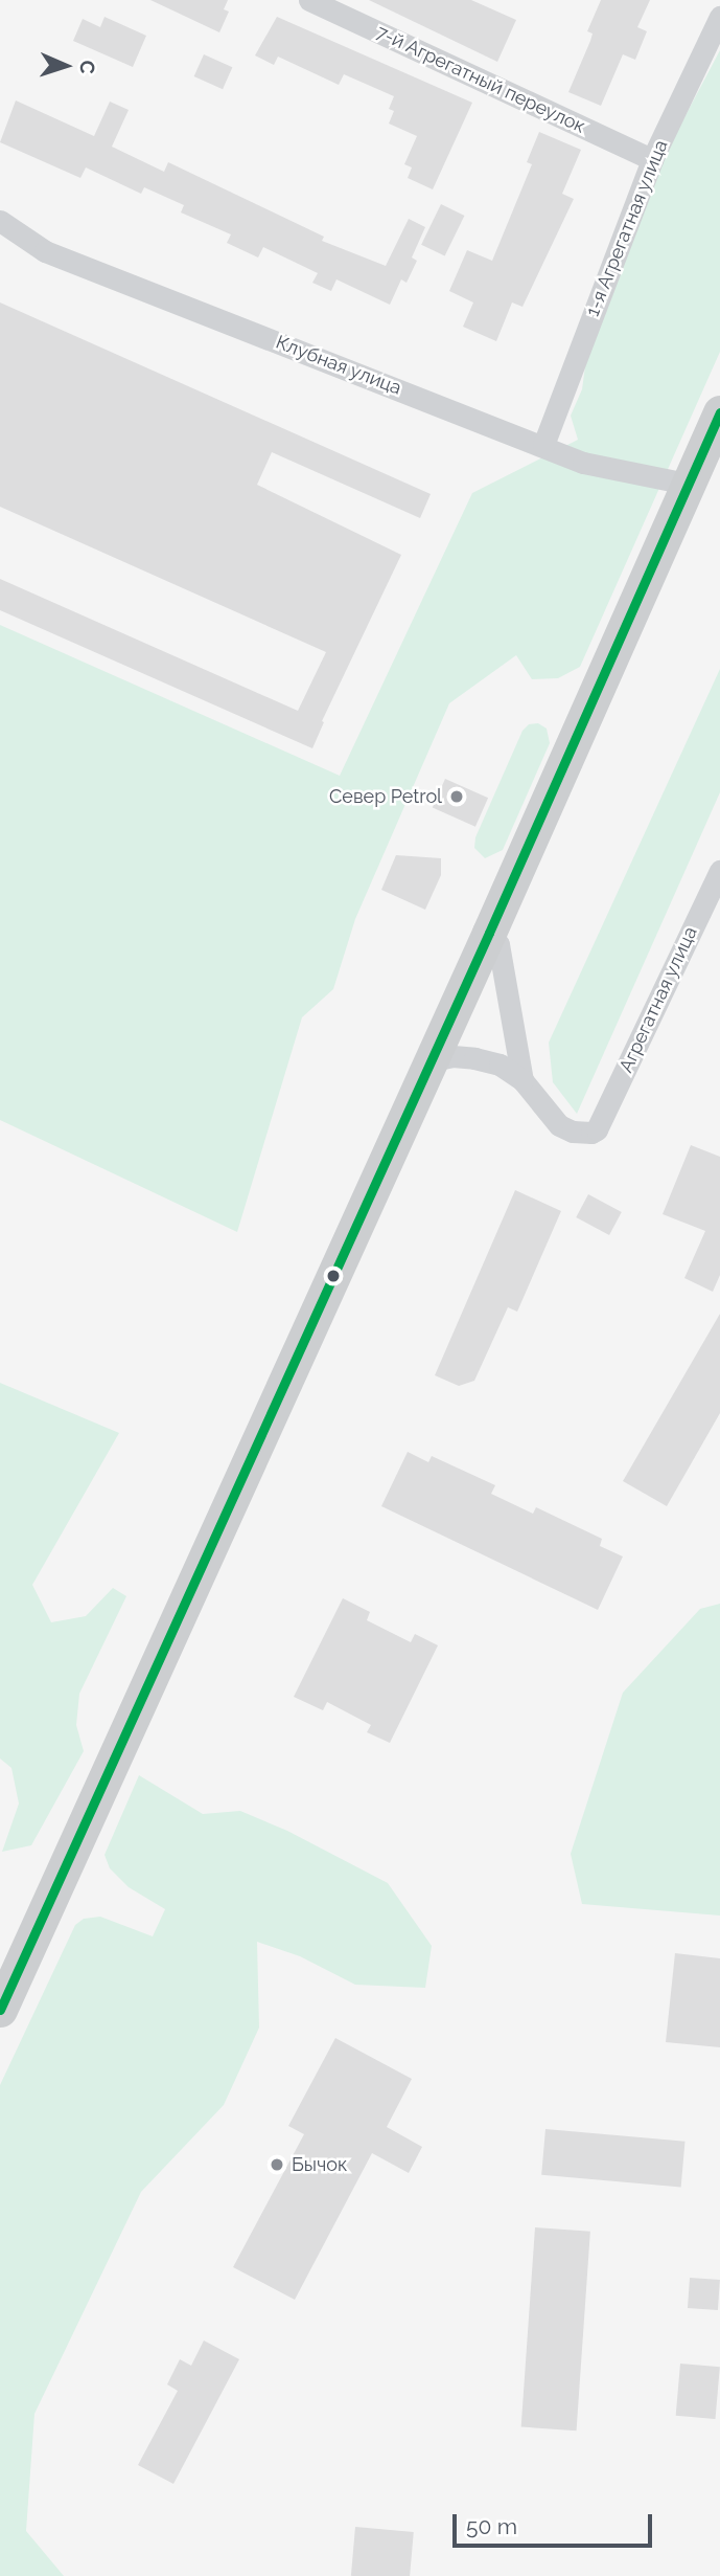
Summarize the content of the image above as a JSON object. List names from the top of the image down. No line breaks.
{"streets":{"street":["7-й Агрегатный переулок","1-я Агрегатная улица","Клубная улица","Агрегатная улица"]},"crossings":[["7-й Агрегатный переулок","1-я Агрегатная улица"],["1-я Агрегатная улица","Клубная улица"]],"places":["Север Petrol","Бычок"],"scale_bar":"50 m","north":"right"}
